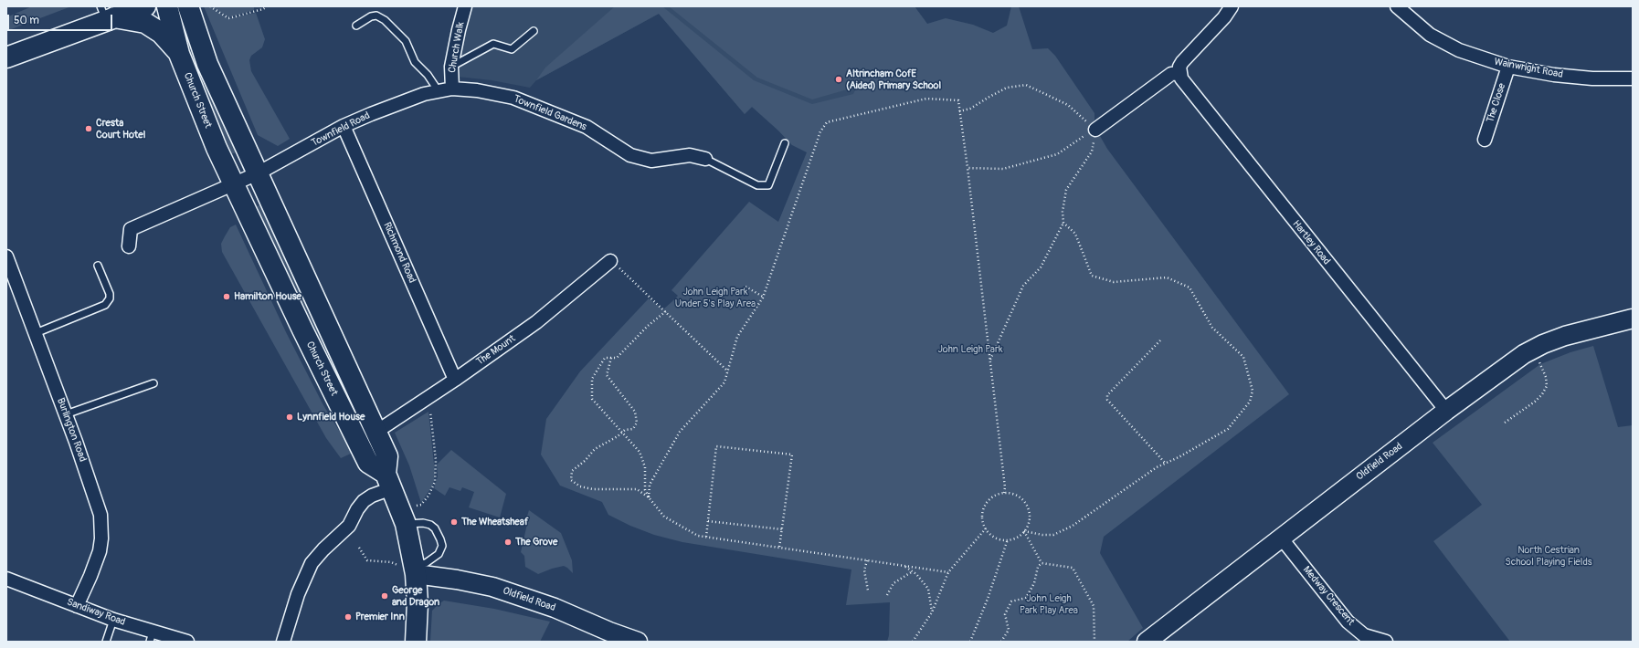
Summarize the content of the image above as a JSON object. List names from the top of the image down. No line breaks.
{"streets":{"highway":["Church Street"],"street":["Church Walk","Wainwright Road","The Close","Townfield Gardens","Townfield Road","Hartley Road","Richmond Road","The Mount","Burlington Road","Oldfield Road","Medway Crescent","Sandiway Road"]},"crossings":[["Church Walk","Townfield Gardens"],["Church Walk","Townfield Road"],["Wainwright Road","The Close"],["Church Street","Townfield Road"],["Townfield Gardens","Townfield Road"],["Townfield Road","Richmond Road"],["Hartley Road","Oldfield Road"],["Richmond Road","The Mount"],["Burlington Road","Sandiway Road"],["Oldfield Road","Medway Crescent"]],"parks":["John Leigh Park Under 5's Play Area","John Leigh Park","North Cestrian School Playing Fields","John Leigh Park Play Area"],"places":["Altrincham CofE (Aided) Primary School","Cresta Court Hotel","Hamilton House","Lynnfield House","The Wheatsheaf","The Grove","George and Dragon","Premier Inn"],"scale_bar":"50 m"}
